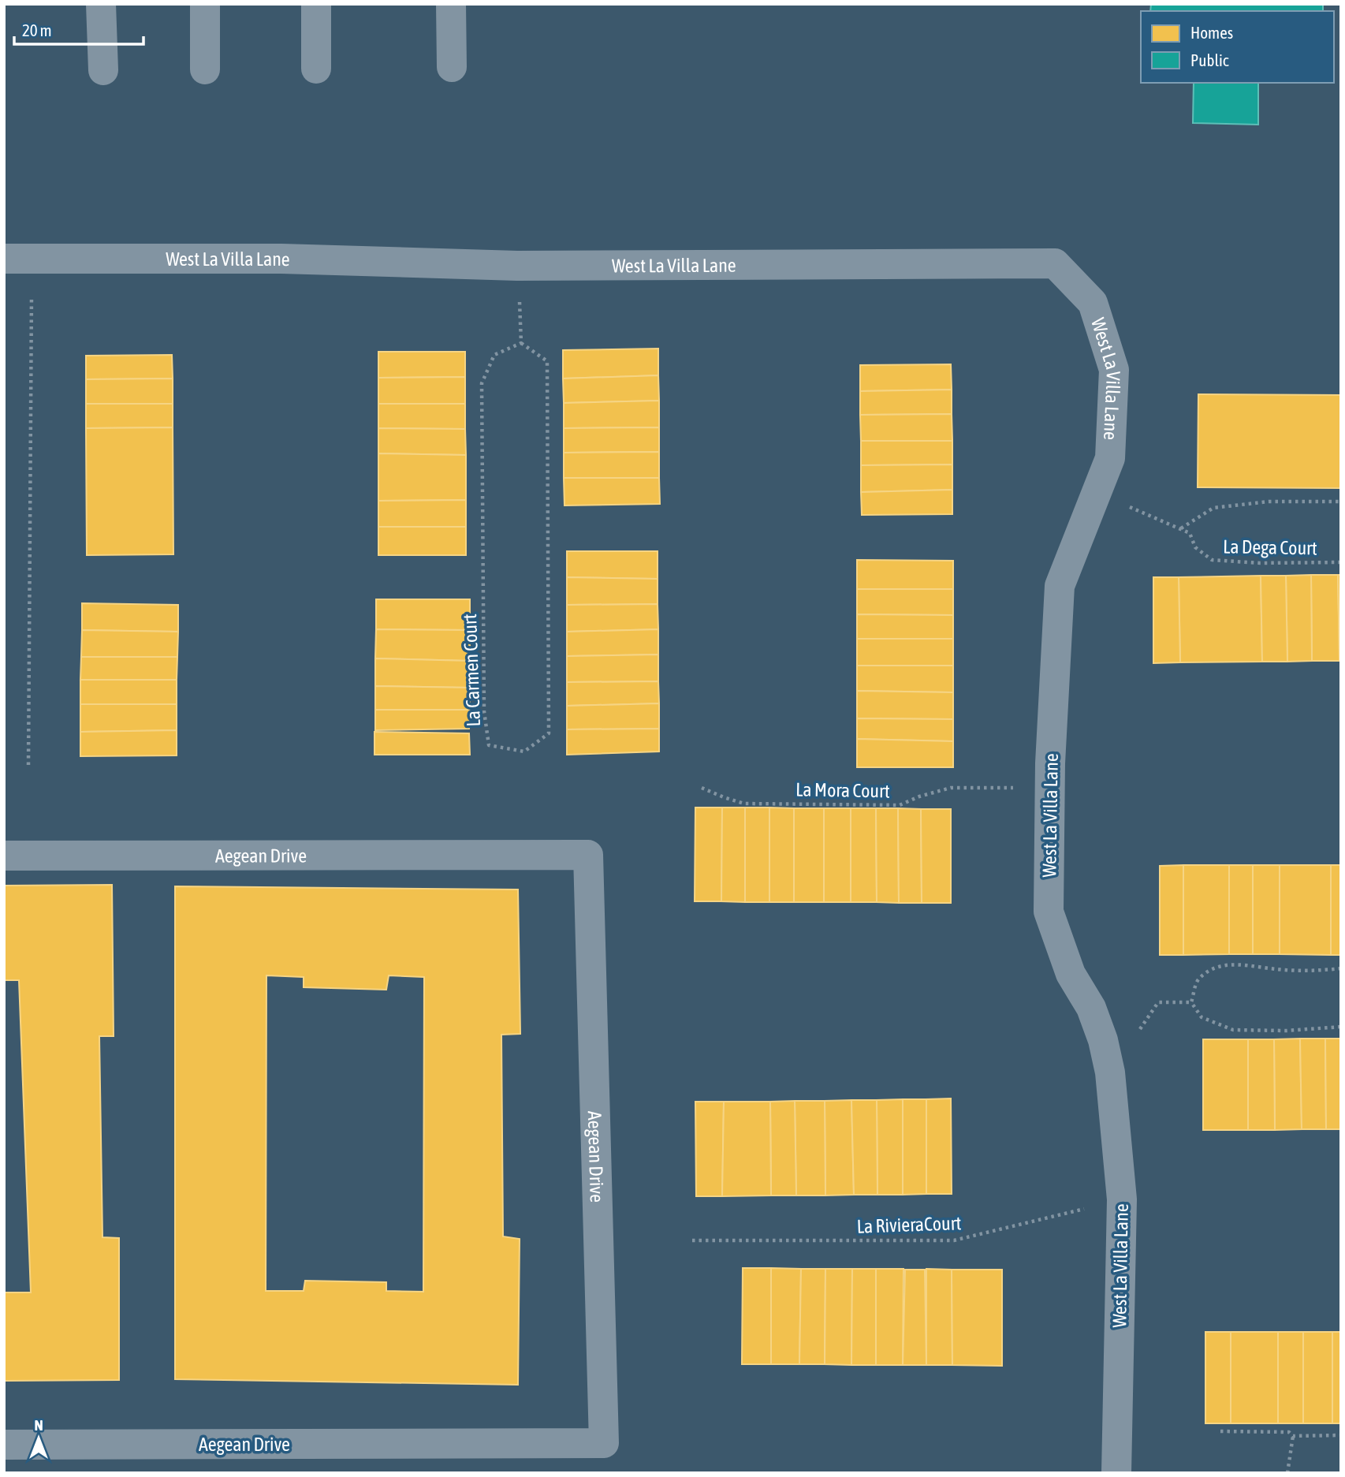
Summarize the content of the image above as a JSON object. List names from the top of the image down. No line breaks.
{"streets":{"street":["West La Villa Lane","Aegean Drive"],"path":["La Dega Court","La Carmen Court","La Mora Court","La RivieraCourt"]},"crossings":[["West La Villa Lane","La Dega Court"],["West La Villa Lane","La Mora Court"],["West La Villa Lane","La RivieraCourt"]],"legend":["Homes","Public"],"scale_bar":"20 m","north":"top"}
